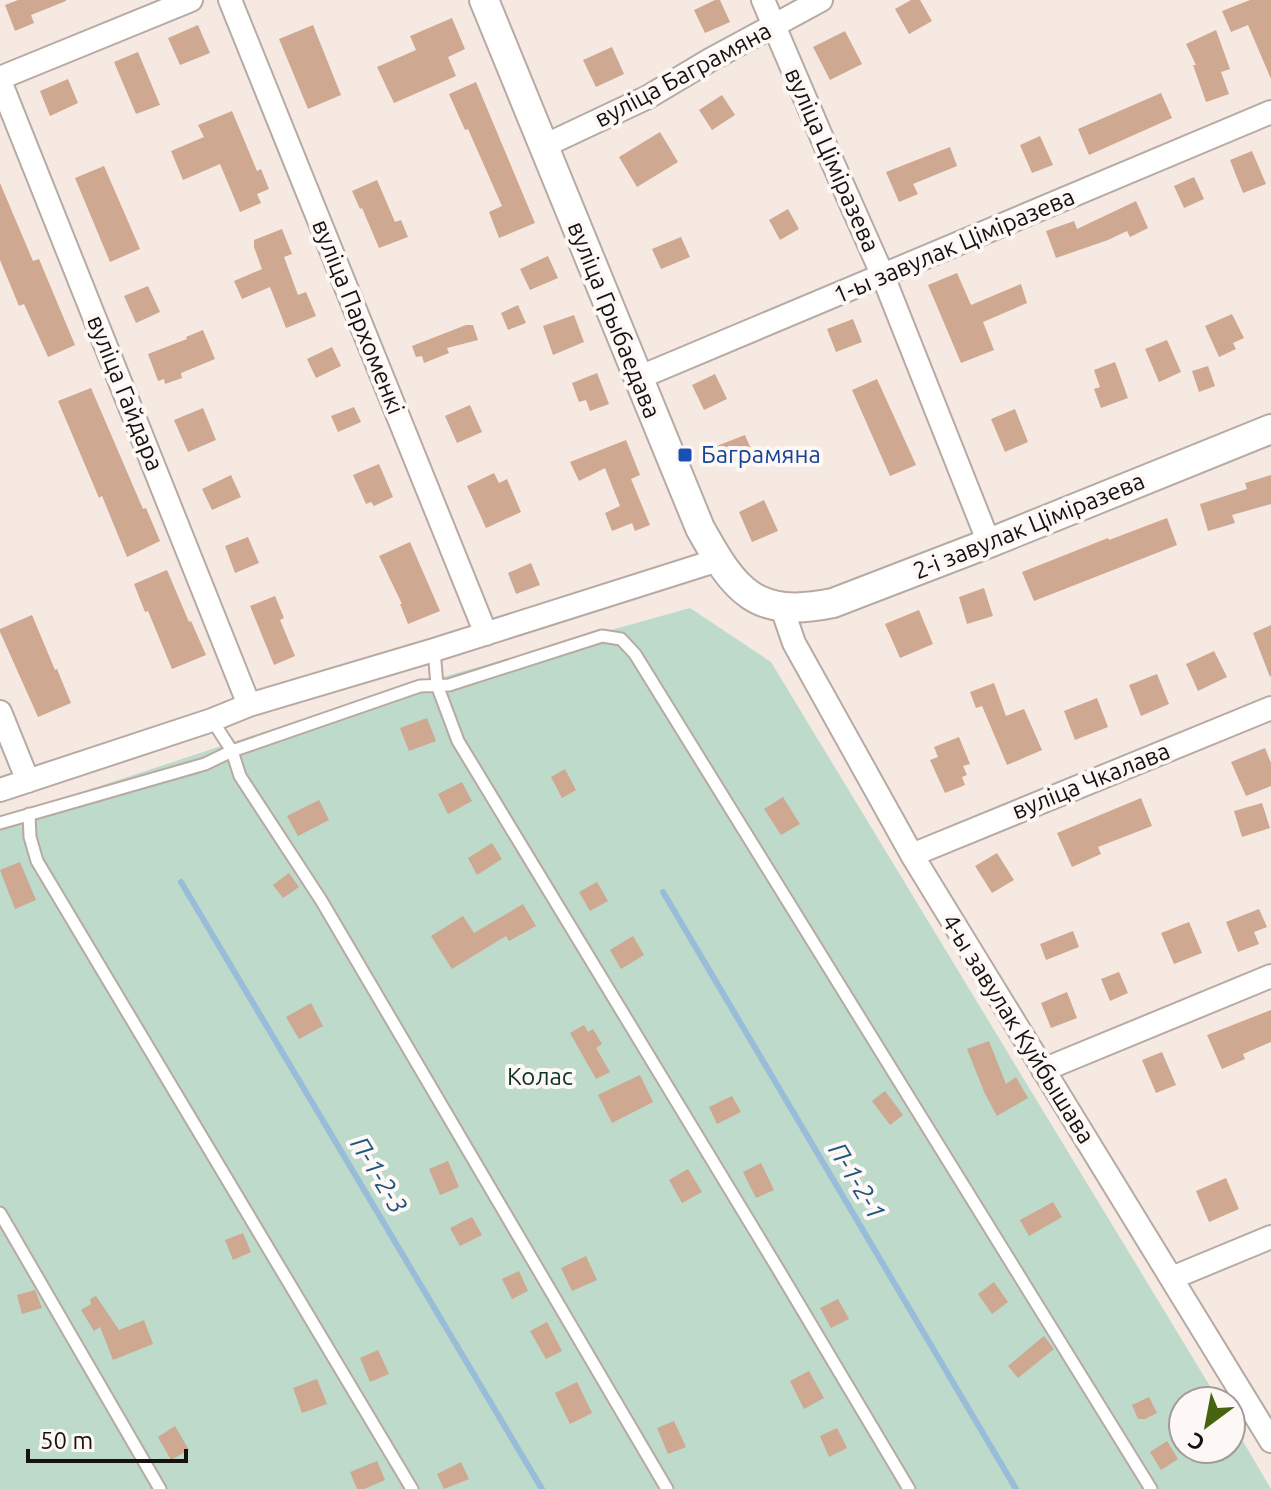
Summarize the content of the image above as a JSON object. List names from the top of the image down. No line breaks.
{"streets":{"street":["вуліца Баграмяна","вуліца Ціміразева","1-ы завулак Ціміразева","вуліца Пархоменкі","вуліца Грыбаедава","вуліца Гайдара","2-і завулак Ціміразева","вуліца Чкалава","4-ы завулак Куйбышава"]},"crossings":[["вуліца Баграмяна","вуліца Ціміразева"],["вуліца Баграмяна","вуліца Грыбаедава"],["вуліца Ціміразева","1-ы завулак Ціміразева"],["вуліца Ціміразева","2-і завулак Ціміразева"],["1-ы завулак Ціміразева","вуліца Грыбаедава"],["вуліца Грыбаедава","2-і завулак Ціміразева"],["вуліца Грыбаедава","4-ы завулак Куйбышава"],["2-і завулак Ціміразева","4-ы завулак Куйбышава"],["вуліца Чкалава","4-ы завулак Куйбышава"]],"water":["П-1-2-3","П-1-2-1"],"parks":["Колас"],"places":{"transit":["Баграмяна"]},"scale_bar":"50 m","north":"bottom left"}
